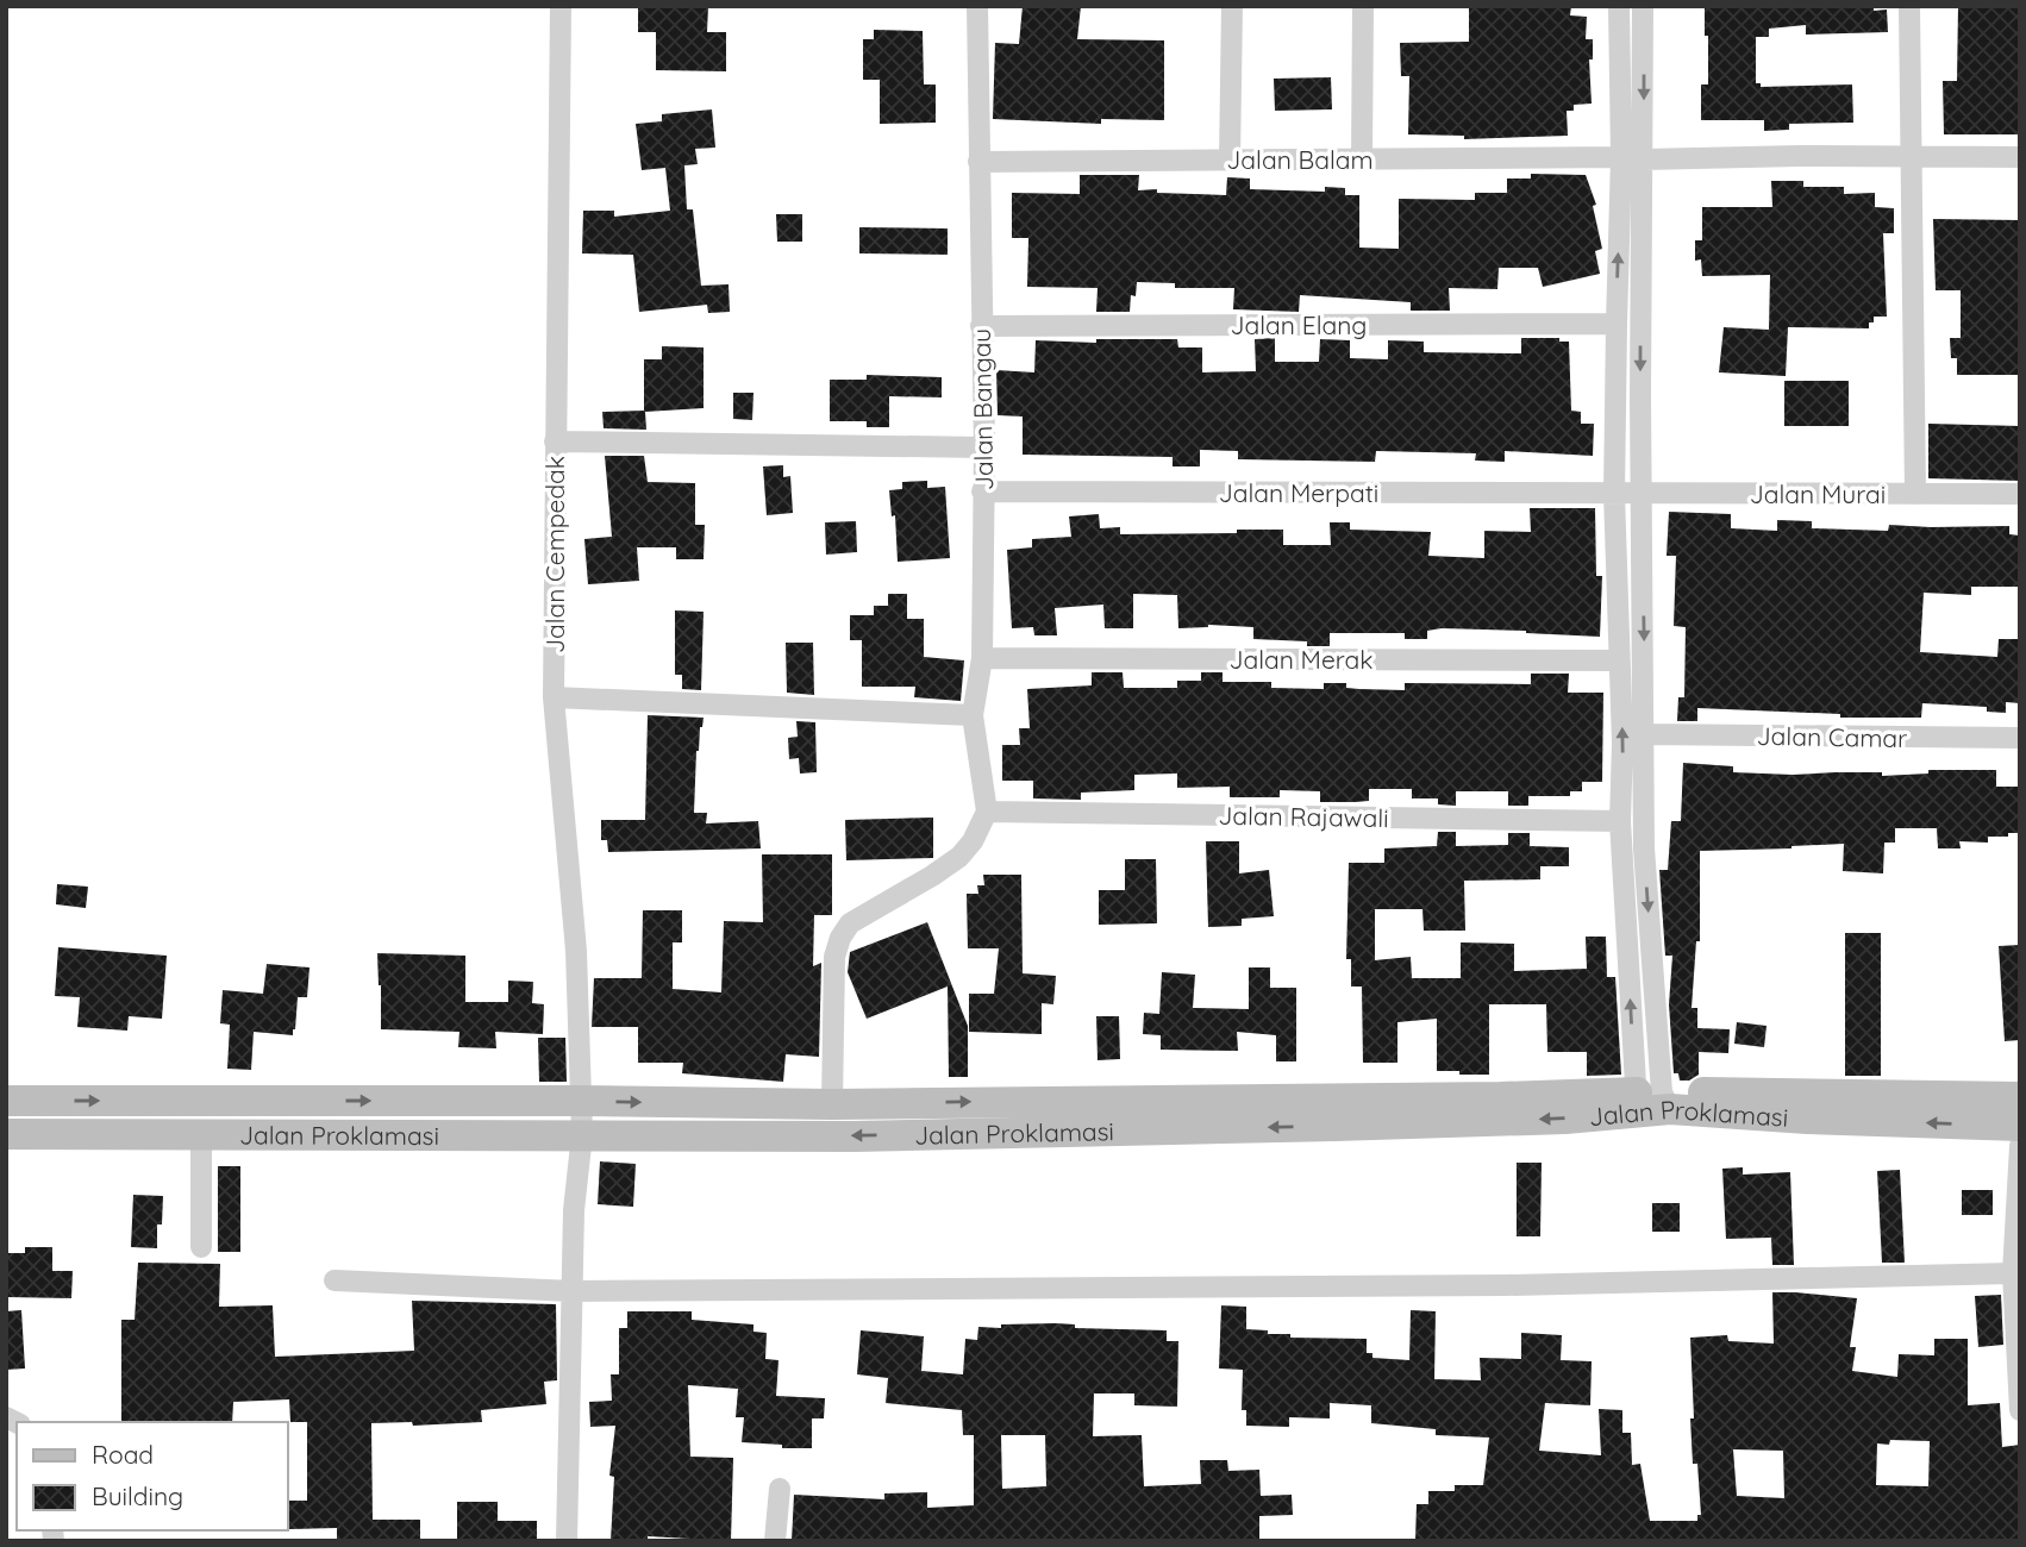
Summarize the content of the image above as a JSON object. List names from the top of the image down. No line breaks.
{"streets":{"street":["Jalan Balam","Jalan Elang","Jalan Bangau","Jalan Merpati","Jalan Murai","Jalan Cempedak","Jalan Merak","Jalan Camar","Jalan Rajawali","Jalan Proklamasi"]},"crossings":[["Jalan Balam","Jalan Bangau"],["Jalan Elang","Jalan Bangau"],["Jalan Bangau","Jalan Merpati"],["Jalan Bangau","Jalan Merak"],["Jalan Bangau","Jalan Rajawali"],["Jalan Merpati","Jalan Murai"],["Jalan Cempedak","Jalan Proklamasi"]],"legend":["Road","Building"]}
